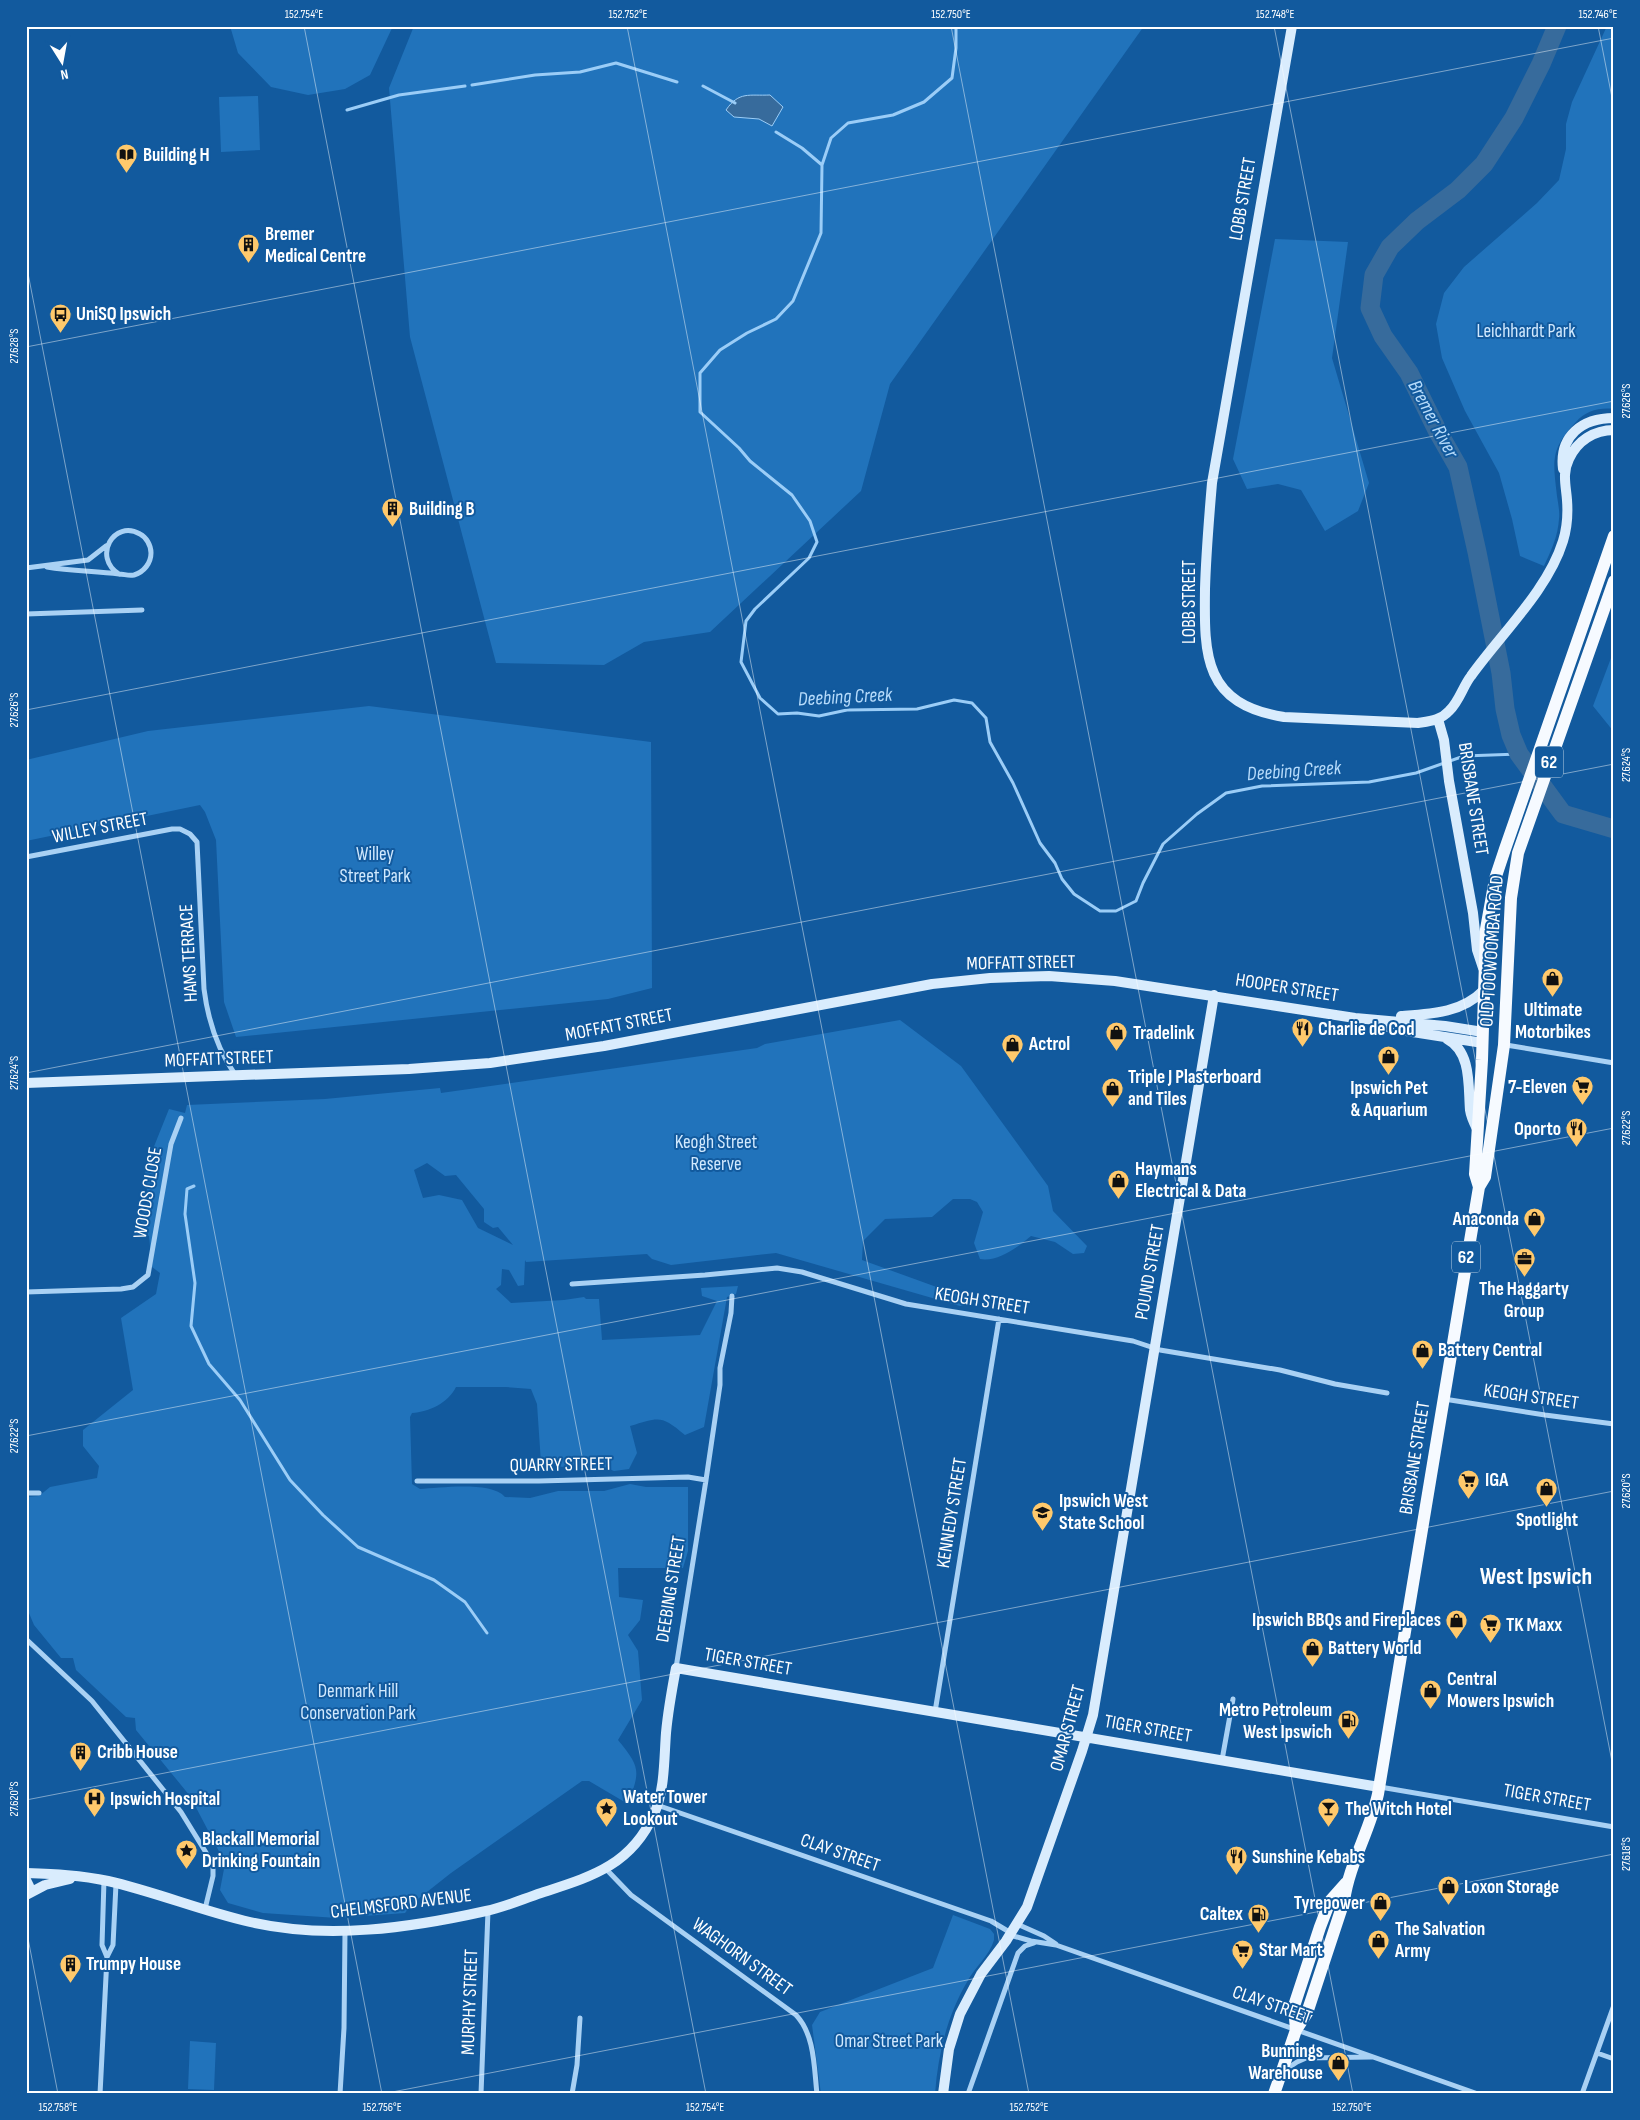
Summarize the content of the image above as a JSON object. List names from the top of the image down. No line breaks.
{"streets":{"main road":["LOBB STREET","62","BRISBANE STREET","OLD TOOWOOMBA ROAD","MOFFATT STREET","HOOPER STREET","POUND STREET","DEEBING STREET","TIGER STREET","OMAR STREET","CHELMSFORD AVENUE"],"street":["WILLEY STREET","HAMS TERRACE","WOODS CLOSE","KEOGH STREET","QUARRY STREET","KENNEDY STREET","CLAY STREET","WAGHORN STREET","MURPHY STREET"]},"crossings":[["LOBB STREET","BRISBANE STREET"],["BRISBANE STREET","OLD TOOWOOMBA ROAD"],["BRISBANE STREET","HOOPER STREET"],["BRISBANE STREET","KEOGH STREET"],["BRISBANE STREET","TIGER STREET"],["BRISBANE STREET","CLAY STREET"],["WILLEY STREET","HAMS TERRACE"],["OLD TOOWOOMBA ROAD","HOOPER STREET"],["HAMS TERRACE","MOFFATT STREET"],["MOFFATT STREET","HOOPER STREET"],["MOFFATT STREET","POUND STREET"],["HOOPER STREET","POUND STREET"],["POUND STREET","KEOGH STREET"],["POUND STREET","OMAR STREET"],["KEOGH STREET","KENNEDY STREET"],["KEOGH STREET","OMAR STREET"],["QUARRY STREET","DEEBING STREET"],["KENNEDY STREET","TIGER STREET"],["DEEBING STREET","TIGER STREET"],["DEEBING STREET","CLAY STREET"],["DEEBING STREET","CHELMSFORD AVENUE"],["DEEBING STREET","WAGHORN STREET"],["TIGER STREET","OMAR STREET"],["OMAR STREET","CLAY STREET"],["CHELMSFORD AVENUE","WAGHORN STREET"],["CHELMSFORD AVENUE","MURPHY STREET"]],"districts":["West Ipswich"],"water":["Bremer River","Deebing Creek"],"parks":["Leichhardt Park","Willey Street Park","Keogh Street Reserve","Denmark Hill Conservation Park","Omar Street Park"],"places":{"library":["Building H"],"building":["Bremer Medical Centre","Building B","Cribb House","Trumpy House"],"bus stop":["UniSQ Ipswich"],"shop":["Ultimate Motorbikes","Tradelink","Actrol","Ipswich Pet & Aquarium","Triple J Plasterboard and Tiles","Haymans Electrical & Data","Anaconda","Battery Central","Spotlight","Ipswich BBQs and Fireplaces","Battery World","Central Mowers Ipswich","Loxon Storage","Tyrepower","The Salvation Army","Bunnings Warehouse"],"restaurant":["Charlie de Cod","Oporto","Sunshine Kebabs"],"supermarket":["7-Eleven","IGA","TK Maxx","Star Mart"],"office":["The Haggarty Group"],"school or university":["Ipswich West State School"],"fuel station":["Metro Petroleum West Ipswich","Caltex"],"hospital":["Ipswich Hospital"],"place":["Water Tower Lookout","Blackall Memorial Drinking Fountain"],"bar":["The Witch Hotel"]},"north":"bottom","coordinates":["152.754°E","152.752°E","152.750°E","152.748°E","152.746°E","27.628°S","27.626°S","27.624°S","27.622°S","27.620°S","27.618°S","152.758°E","152.756°E"]}
